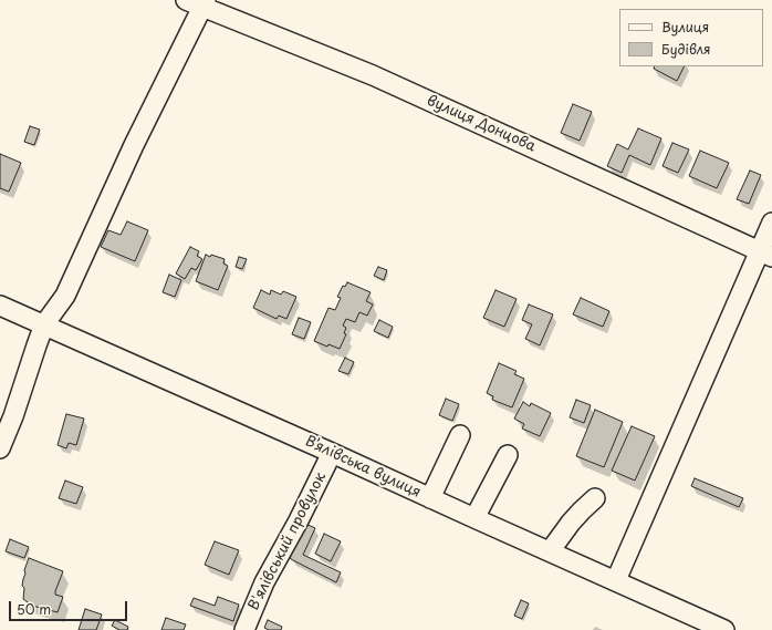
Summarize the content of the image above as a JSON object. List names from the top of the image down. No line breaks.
{"streets":{"street":["вулиця Донцова","В’ялівська вулиця","В'ялівський провулок"]},"crossings":[["В’ялівська вулиця","В'ялівський провулок"]],"legend":["Вулиця","Будівля"],"scale_bar":"50 m"}
